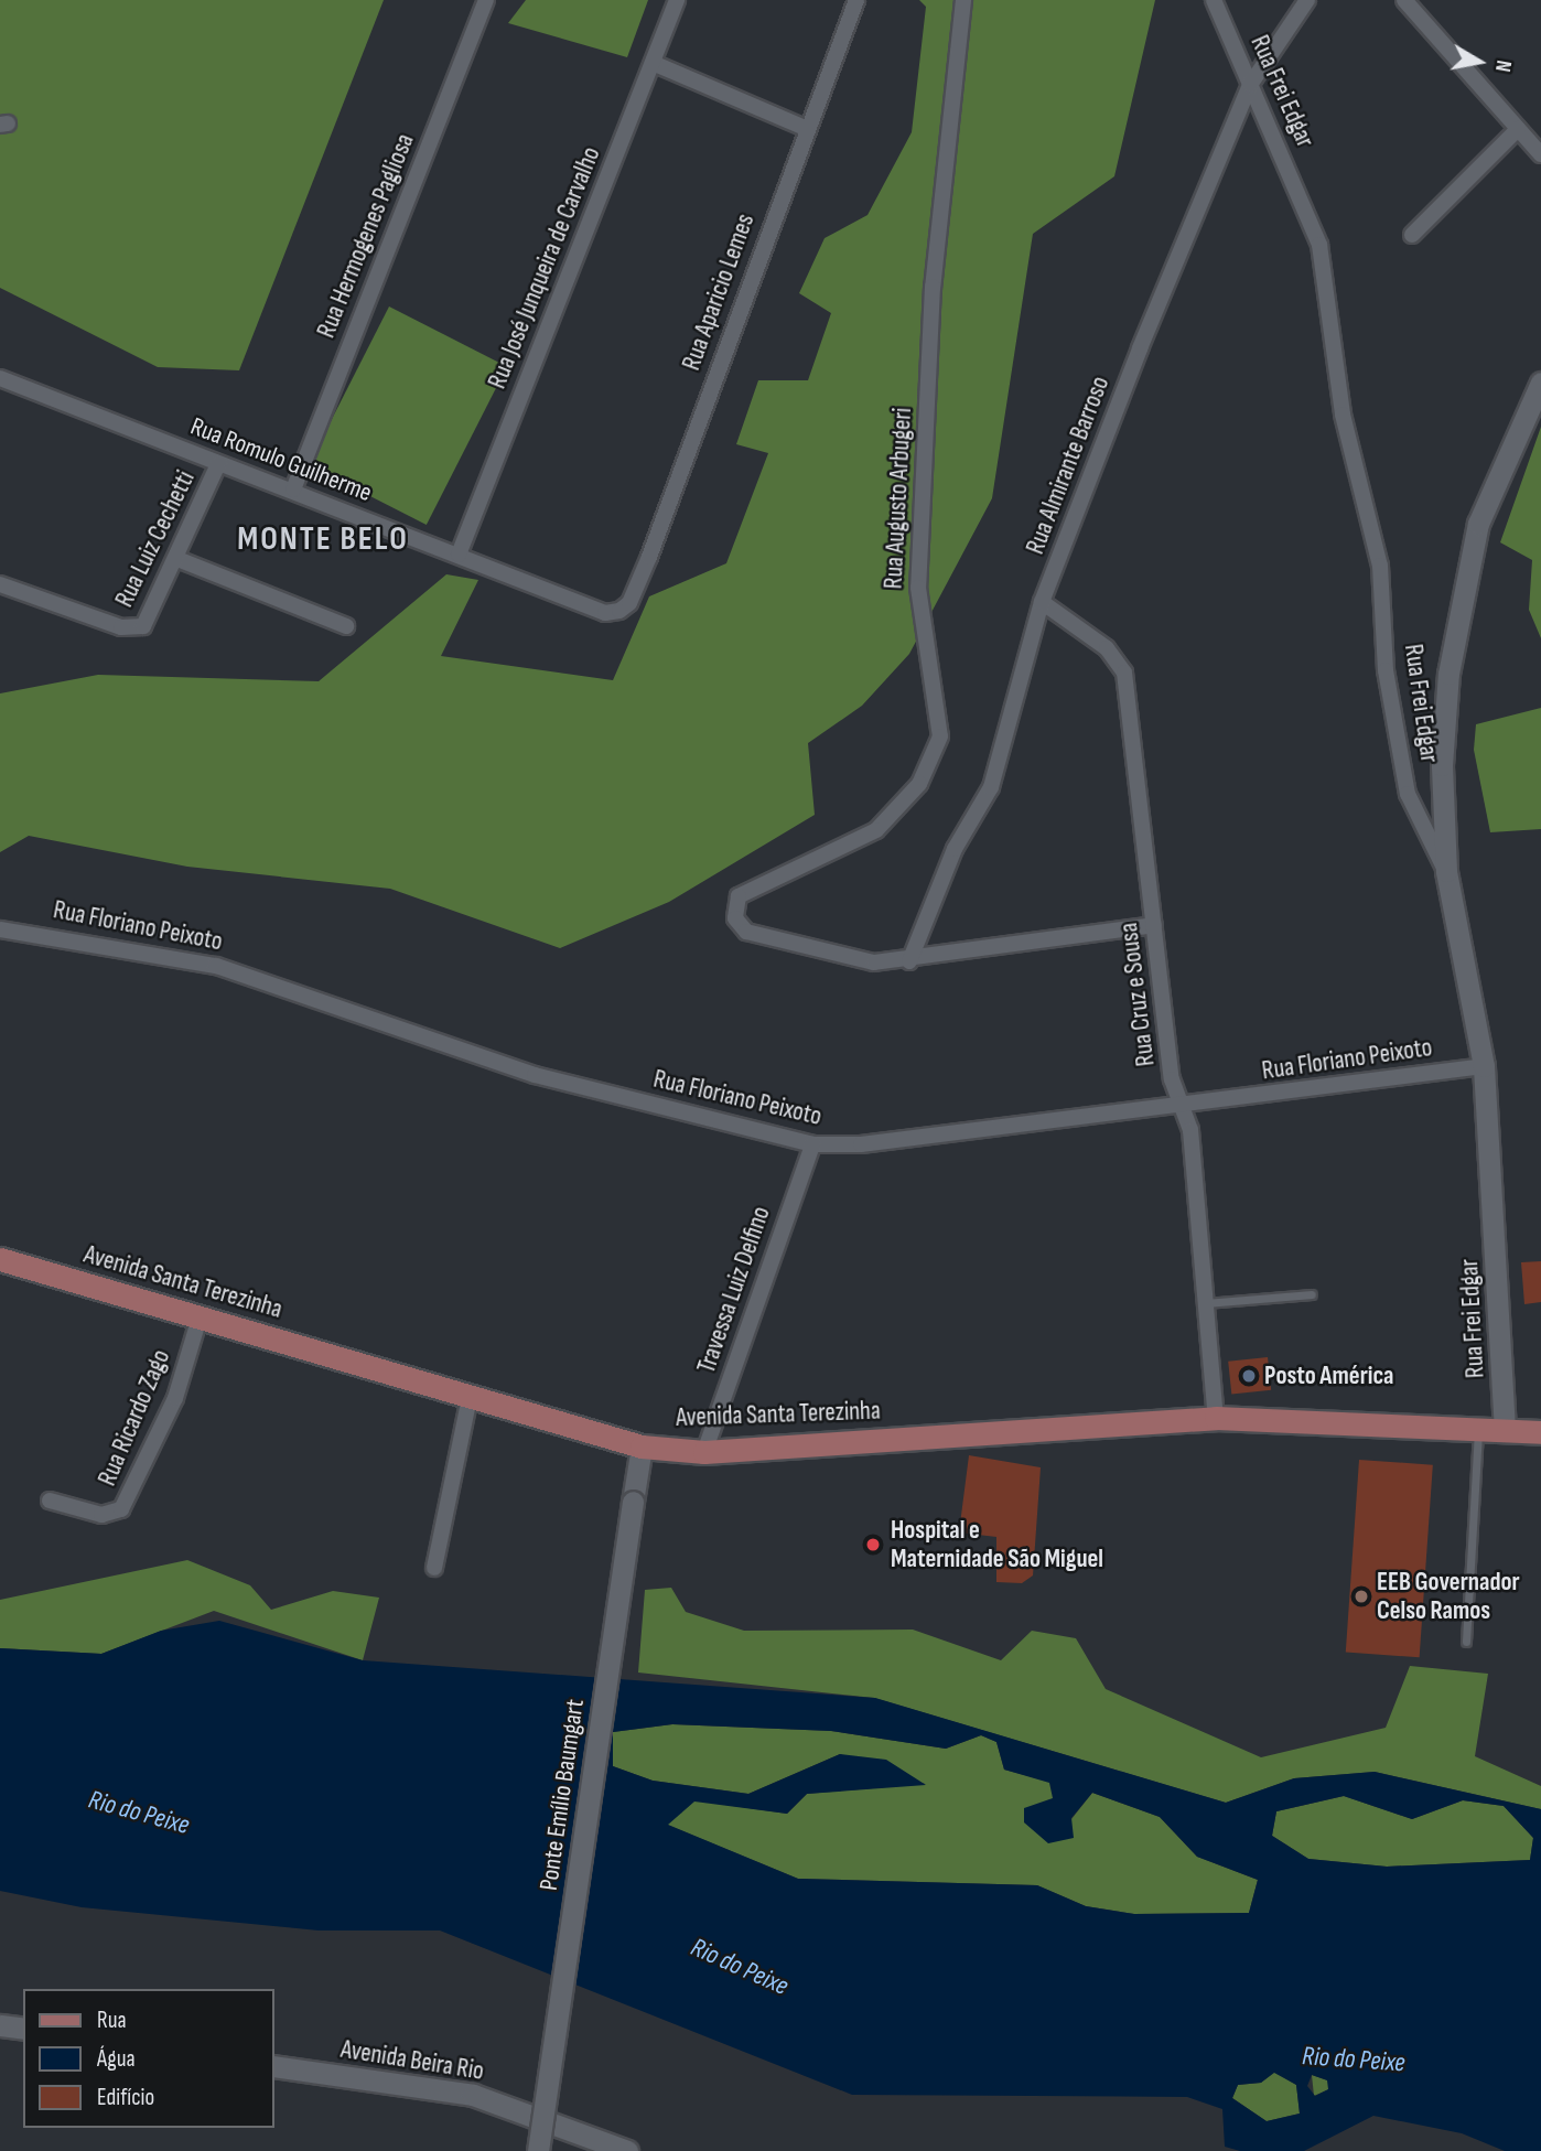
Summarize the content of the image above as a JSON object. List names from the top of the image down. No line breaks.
{"streets":{"main road":["Avenida Santa Terezinha"],"street":["Rua Frei Edgar","Rua Hermogenes Pagliosa","Rua José Junqueira de Carvalho","Rua Aparicio Lemes","Rua Romulo Guilherme","Rua Almirante Barroso","Rua Augusto Arbugeri","Rua Luiz Cechetti","Rua Floriano Peixoto","Rua Cruz e Sousa","Travessa Luiz Delfino","Rua Ricardo Zago","Ponte Emílio Baumgart","Avenida Beira Rio"]},"crossings":[["Rua Frei Edgar","Rua Almirante Barroso"],["Rua Frei Edgar","Rua Floriano Peixoto"],["Rua Frei Edgar","Avenida Santa Terezinha"],["Rua Hermogenes Pagliosa","Rua Romulo Guilherme"],["Rua José Junqueira de Carvalho","Rua Romulo Guilherme"],["Rua Aparicio Lemes","Rua Romulo Guilherme"],["Rua Romulo Guilherme","Rua Luiz Cechetti"],["Rua Almirante Barroso","Rua Augusto Arbugeri"],["Rua Almirante Barroso","Rua Cruz e Sousa"],["Rua Augusto Arbugeri","Rua Cruz e Sousa"],["Rua Floriano Peixoto","Rua Cruz e Sousa"],["Rua Floriano Peixoto","Travessa Luiz Delfino"],["Rua Cruz e Sousa","Avenida Santa Terezinha"],["Avenida Santa Terezinha","Travessa Luiz Delfino"],["Avenida Santa Terezinha","Rua Ricardo Zago"],["Avenida Santa Terezinha","Ponte Emílio Baumgart"]],"districts":["MONTE BELO"],"water":["Rio do Peixe"],"places":["Posto América","Hospital e Maternidade São Miguel","EEB Governador Celso Ramos"],"legend":["Rua","Água","Edifício"],"north":"right"}
